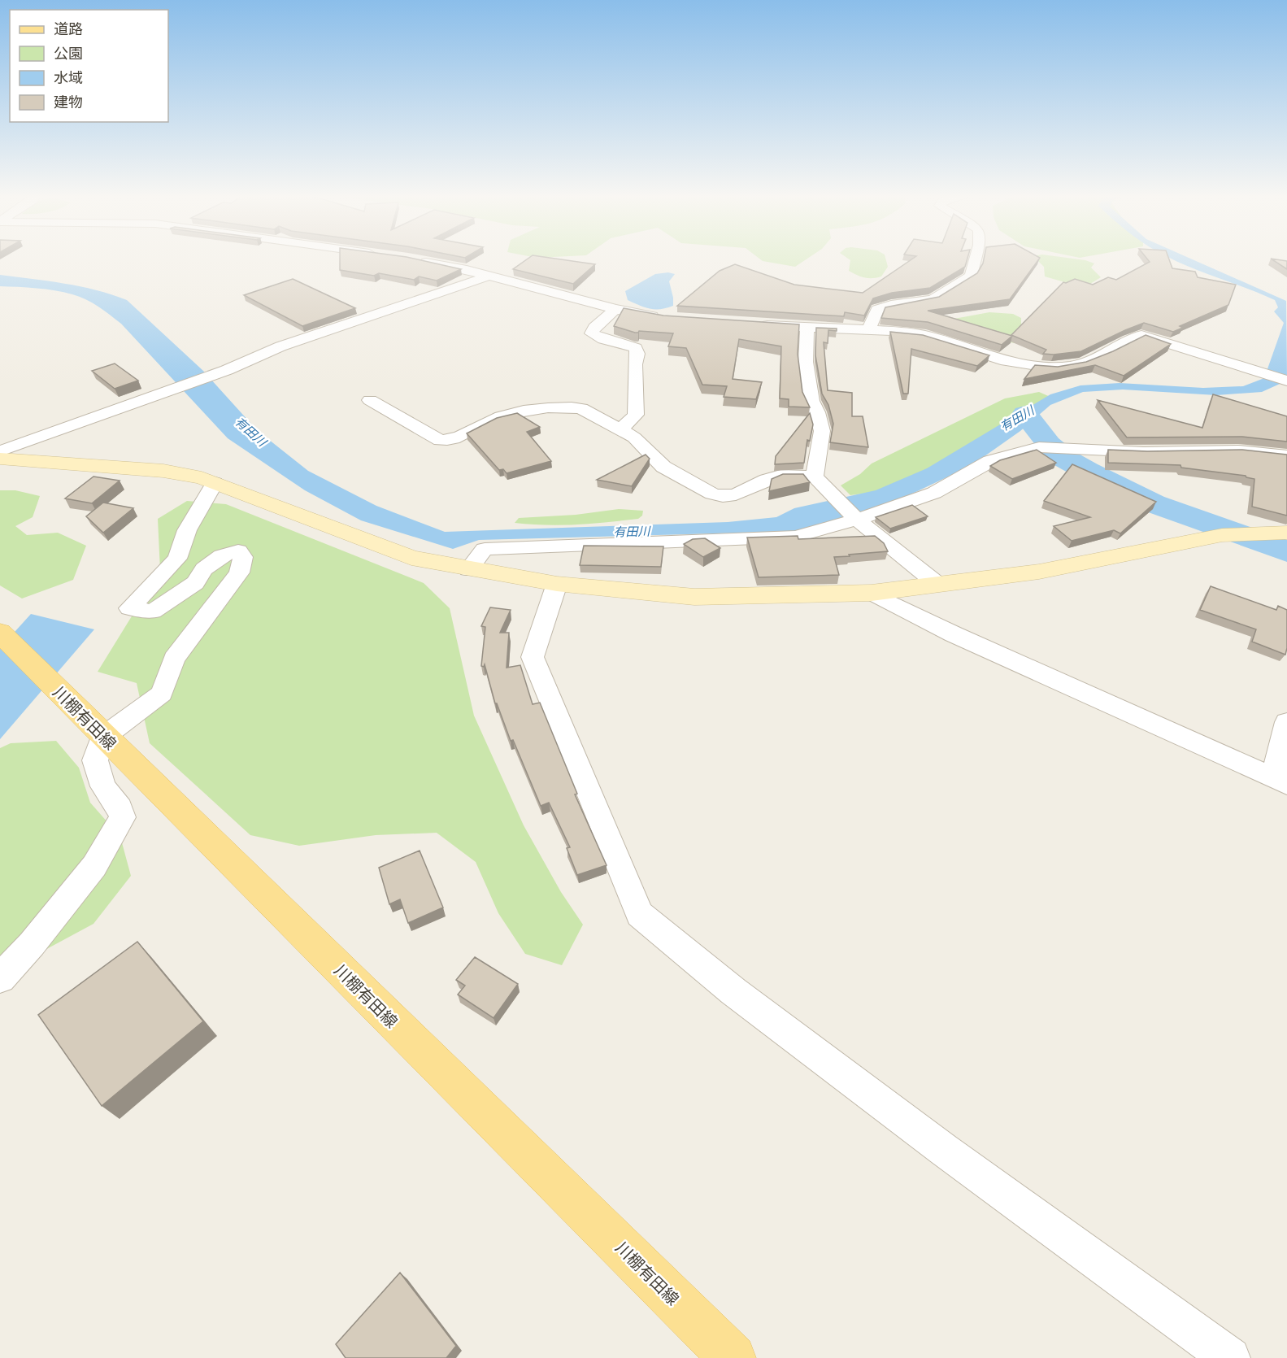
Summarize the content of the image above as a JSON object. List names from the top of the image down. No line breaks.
{"streets":{"main road":["川棚有田線"]},"water":["有田川"],"legend":["道路","公園","水域","建物"]}
